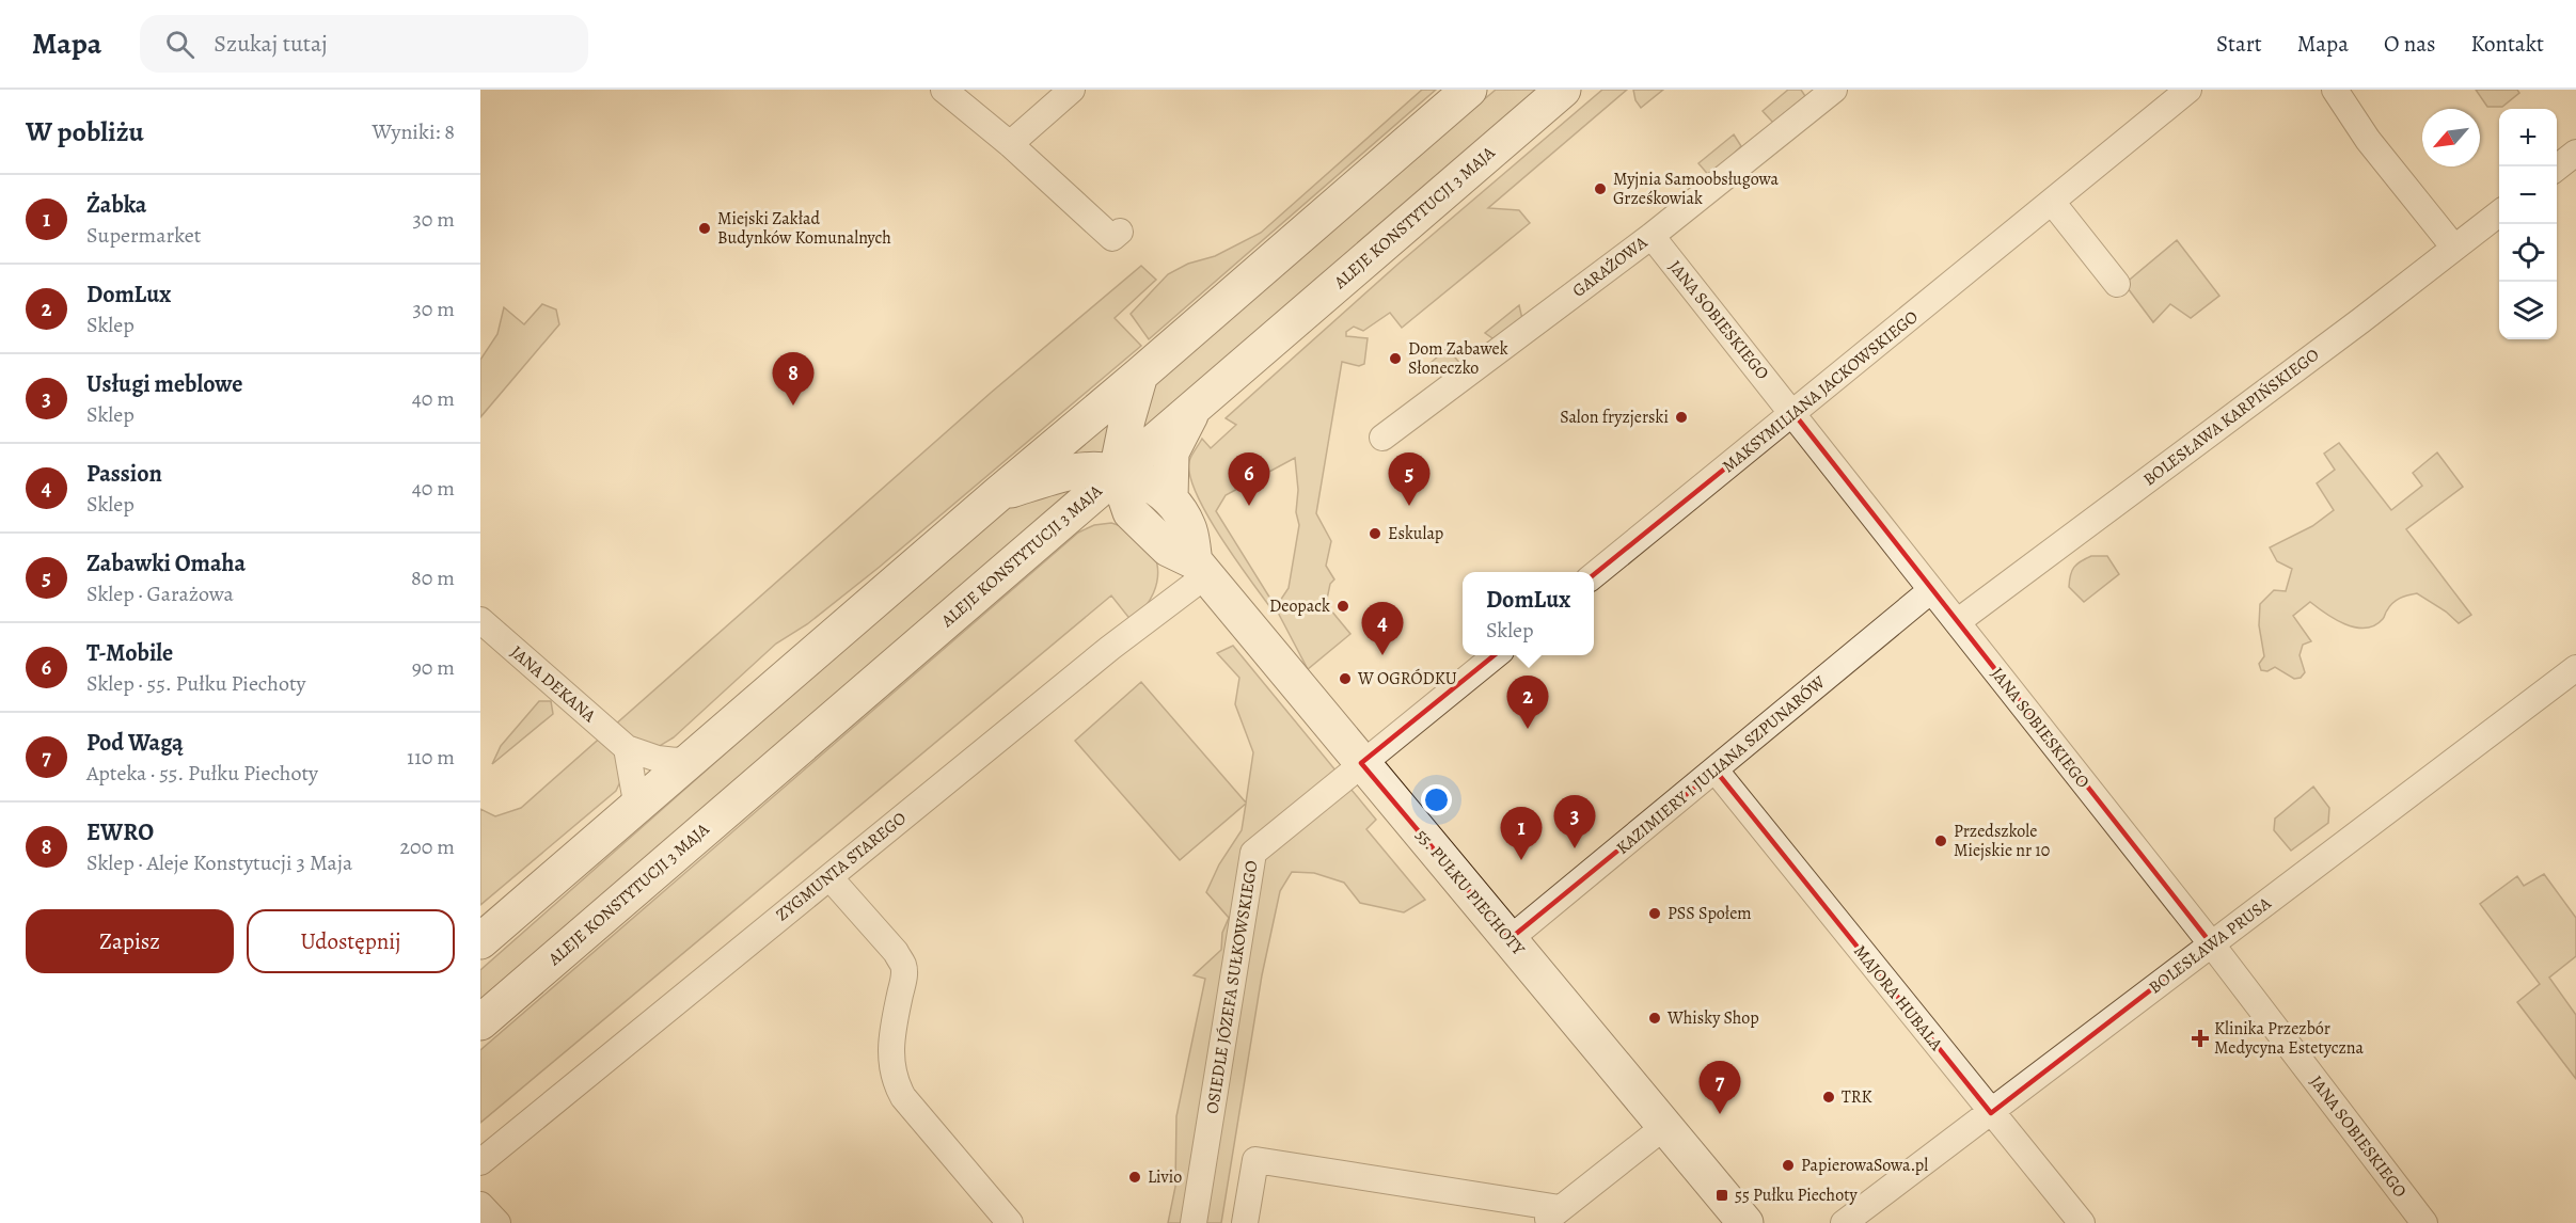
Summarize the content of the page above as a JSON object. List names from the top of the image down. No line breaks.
{"streets":{"main road":["ALEJE KONSTYTUCJI 3 MAJA","55. PUŁKU PIECHOTY"],"street":["GARAŻOWA","JANA SOBIESKIEGO","MAKSYMILIANA JACKOWSKIEGO","BOLESŁAWA KARPIŃSKIEGO","JANA DEKANA","KAZIMIERY I JULIANA SZPUNARÓW","ZYGMUNTA STAREGO","BOLESŁAWA PRUSA","OSIEDLE JÓZEFA SUŁKOWSKIEGO","MAJORA HUBALA"]},"crossings":[["ALEJE KONSTYTUCJI 3 MAJA","55. PUŁKU PIECHOTY"],["GARAŻOWA","JANA SOBIESKIEGO"],["JANA SOBIESKIEGO","MAKSYMILIANA JACKOWSKIEGO"],["JANA SOBIESKIEGO","BOLESŁAWA KARPIŃSKIEGO"],["JANA SOBIESKIEGO","KAZIMIERY I JULIANA SZPUNARÓW"],["JANA SOBIESKIEGO","BOLESŁAWA PRUSA"],["KAZIMIERY I JULIANA SZPUNARÓW","55. PUŁKU PIECHOTY"],["KAZIMIERY I JULIANA SZPUNARÓW","MAJORA HUBALA"],["ZYGMUNTA STAREGO","55. PUŁKU PIECHOTY"],["55. PUŁKU PIECHOTY","OSIEDLE JÓZEFA SUŁKOWSKIEGO"],["BOLESŁAWA PRUSA","MAJORA HUBALA"]],"places":{"other":["Myjnia Samoobsługowa Grześkowiak","Miejski Zakład Budynków Komunalnych","Dom Zabawek Słoneczko","Salon fryzjerski","Eskulap","Deopack","W OGRÓDKU","Przedszkole Miejskie nr 10","PSS Społem","Whisky Shop","TRK","PapierowaSowa.pl","Livio"],"health":["Klinika Przezbór Medycyna Estetyczna"],"transit":["55 Pułku Piechoty"]},"north":"bottom left","page":{"header":"Mapa","search":"Szukaj tutaj","nav":["Start","Mapa","O nas","Kontakt"],"heading":["W pobliżu","Wyniki: 8"],"map_buttons":["+","−"],"list":[{"mark":"1","name":"Żabka","note":"Supermarket","value":"30 m"},{"mark":"2","name":"DomLux","note":"Sklep","value":"30 m"},{"mark":"3","name":"Usługi meblowe","note":"Sklep","value":"40 m"},{"mark":"4","name":"Passion","note":"Sklep","value":"40 m"},{"mark":"5","name":"Zabawki Omaha","note":"Sklep · Garażowa","value":"80 m"},{"mark":"6","name":"T-Mobile","note":"Sklep · 55. Pułku Piechoty","value":"90 m"},{"mark":"7","name":"Pod Wagą","note":"Apteka · 55. Pułku Piechoty","value":"110 m"},{"mark":"8","name":"EWRO","note":"Sklep · Aleje Konstytucji 3 Maja","value":"200 m"}],"pins":["8","5","6","4","2","3","1","7"],"popup":["DomLux","Sklep"],"buttons":["Zapisz","Udostępnij"]}}
